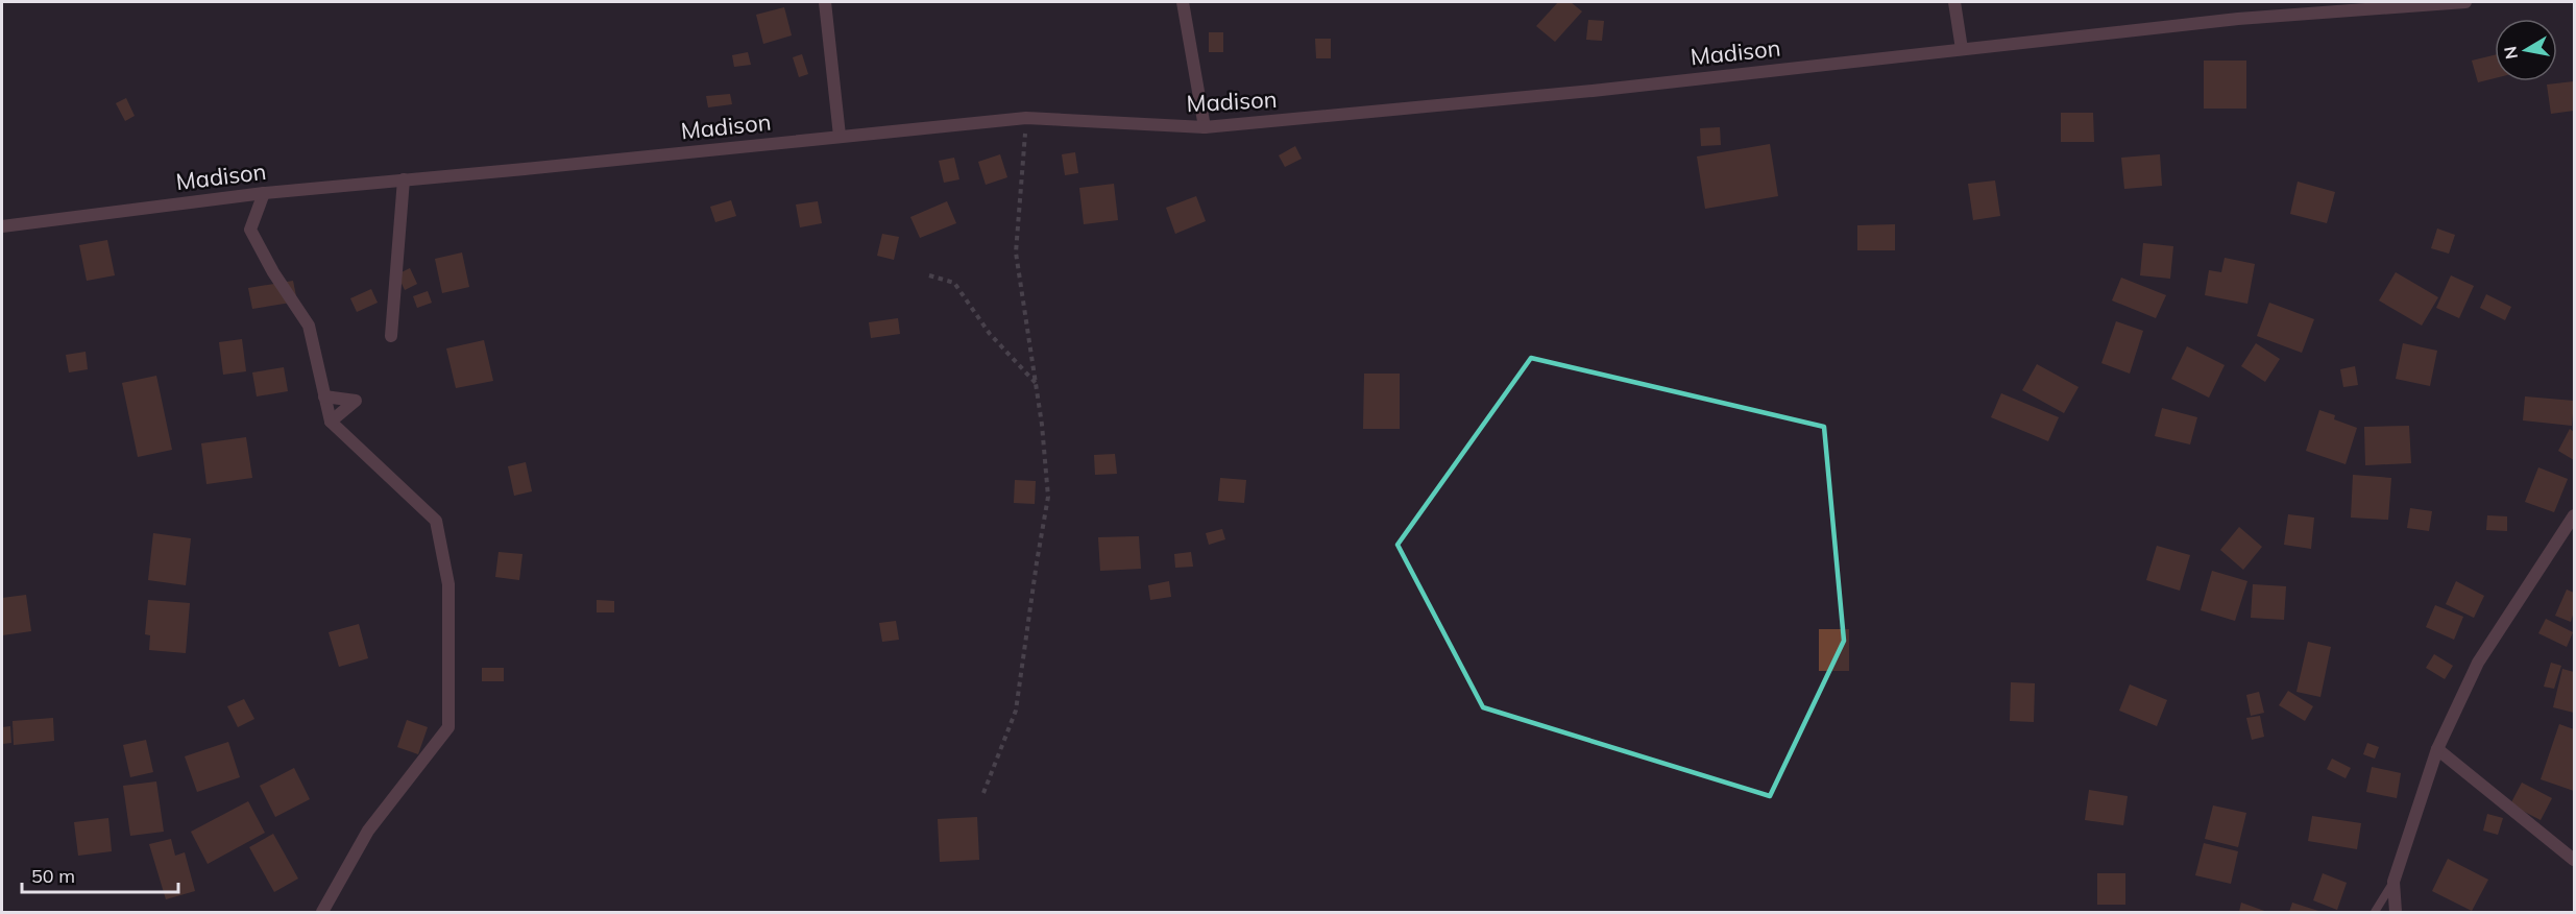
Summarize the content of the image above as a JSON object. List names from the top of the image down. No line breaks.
{"streets":{"street":["Madison"]},"scale_bar":"50 m","north":"left"}
